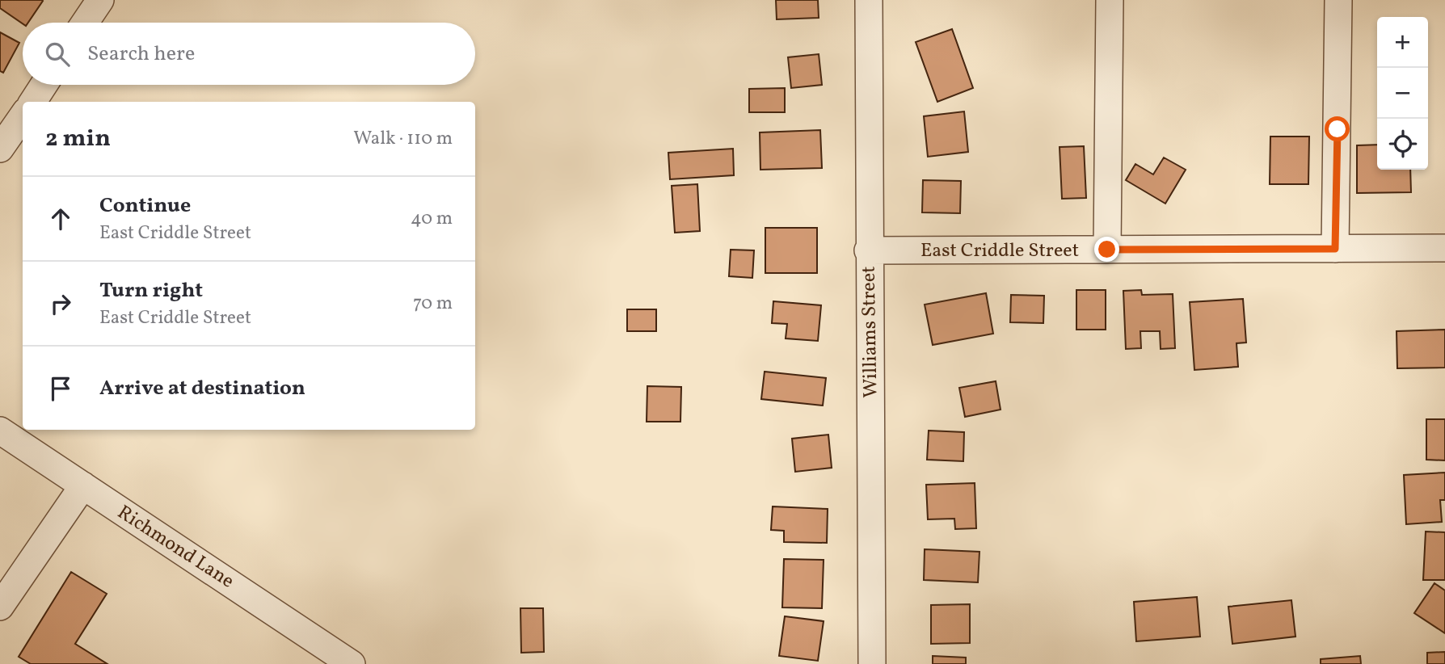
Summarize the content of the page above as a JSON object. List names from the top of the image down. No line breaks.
{"streets":{"street":["East Criddle Street","Williams Street","Richmond Lane"]},"crossings":[["East Criddle Street","Williams Street"]],"page":{"map_buttons":["+","−"],"search":"Search here","heading":["2 min","Walk · 110 m"],"list":[["Continue","East Criddle Street","40 m"],["Turn right","East Criddle Street","70 m"],"Arrive at destination"]}}
